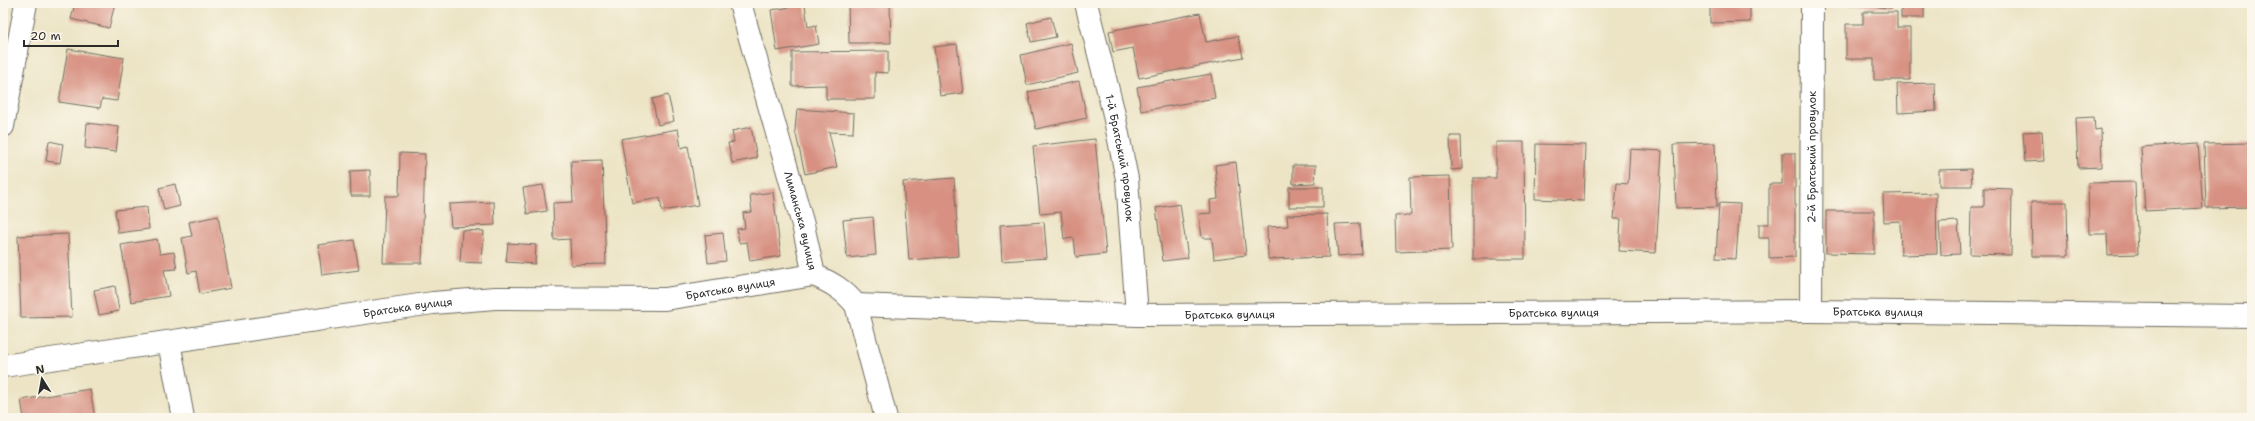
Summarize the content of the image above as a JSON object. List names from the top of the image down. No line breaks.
{"streets":{"street":["2-й Братський провулок","1-й Братський провулок","Лиманська вулиця","Братська вулиця"]},"crossings":[["2-й Братський провулок","Братська вулиця"],["1-й Братський провулок","Братська вулиця"],["Лиманська вулиця","Братська вулиця"]],"scale_bar":"20 m","north":"top"}
